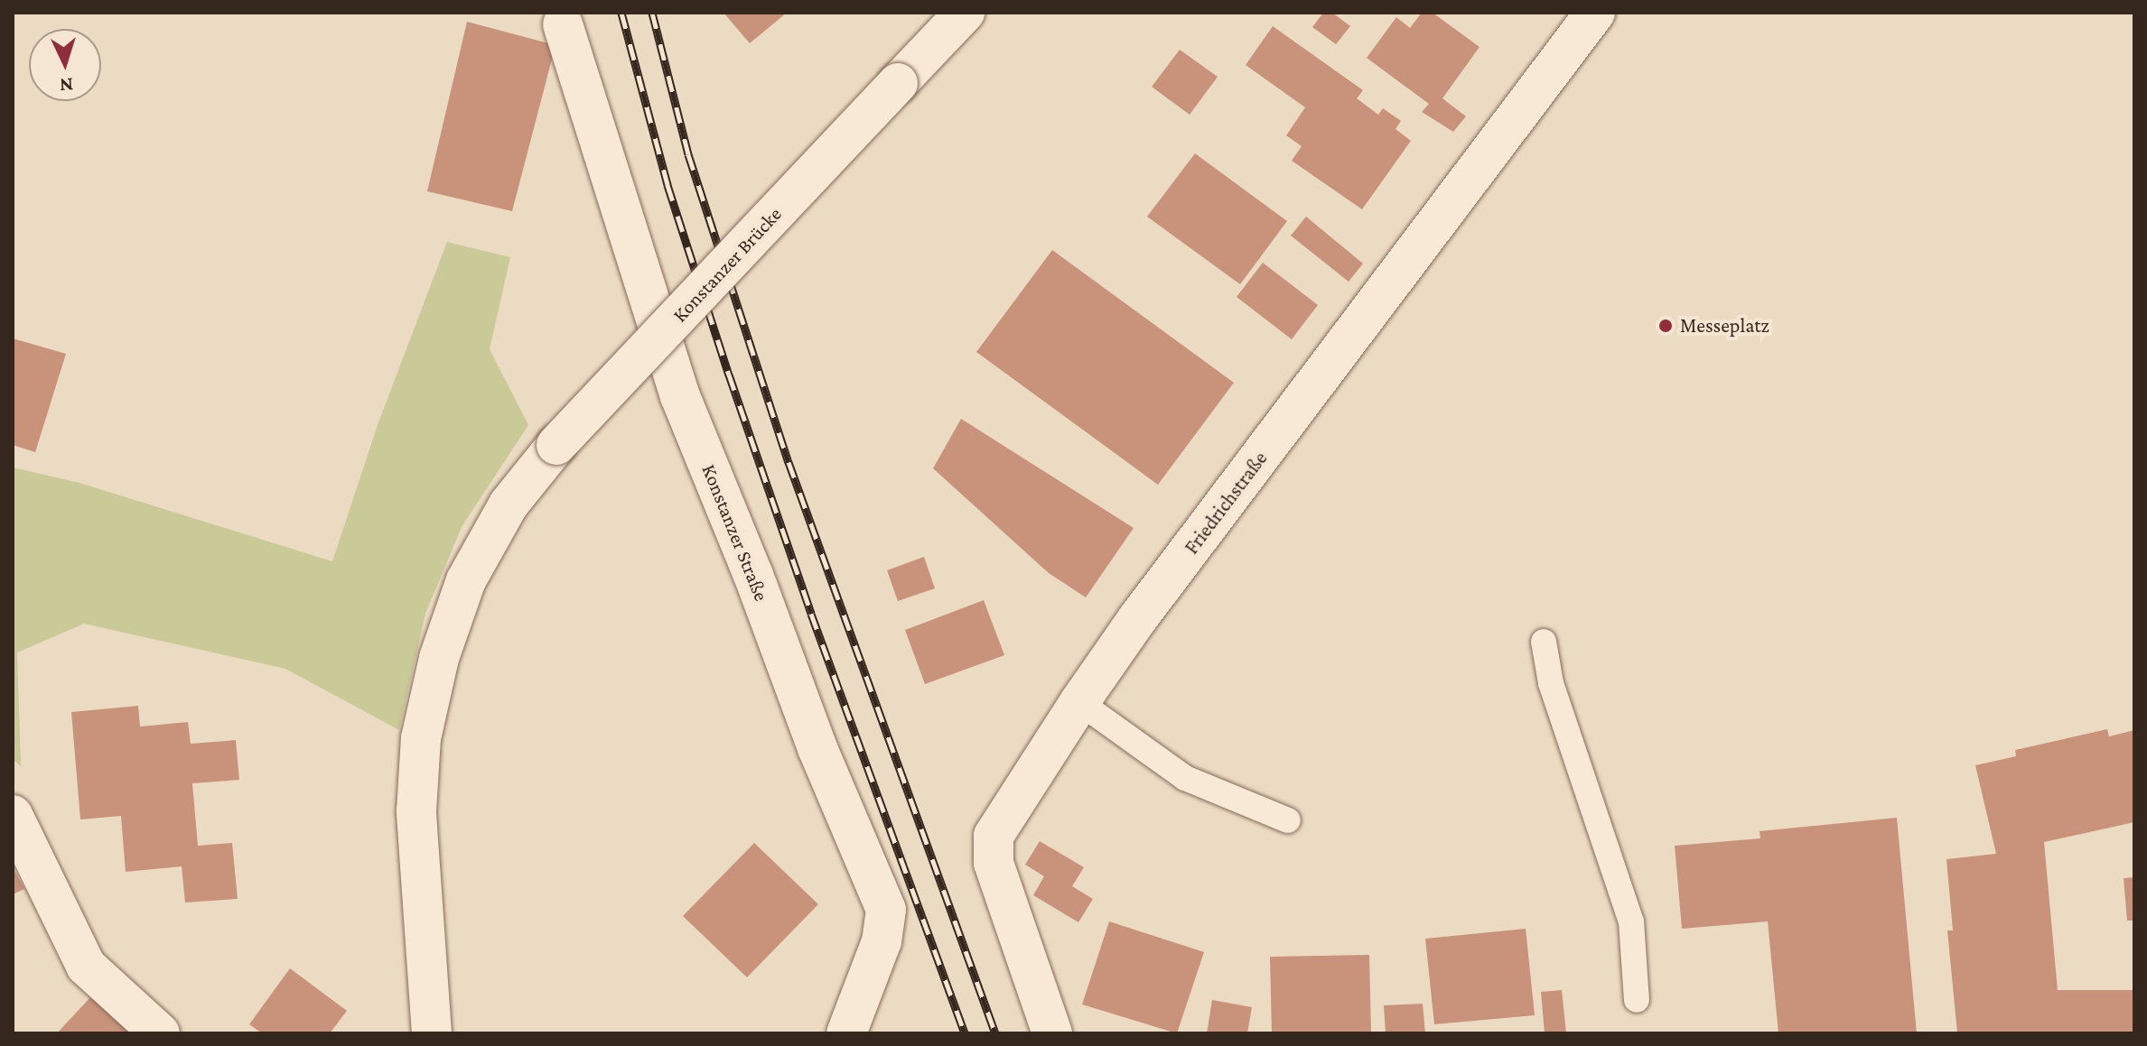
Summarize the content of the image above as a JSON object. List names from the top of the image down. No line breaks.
{"streets":{"street":["Konstanzer Brücke","Friedrichstraße","Konstanzer Straße"]},"places":["Messeplatz"],"north":"bottom"}
